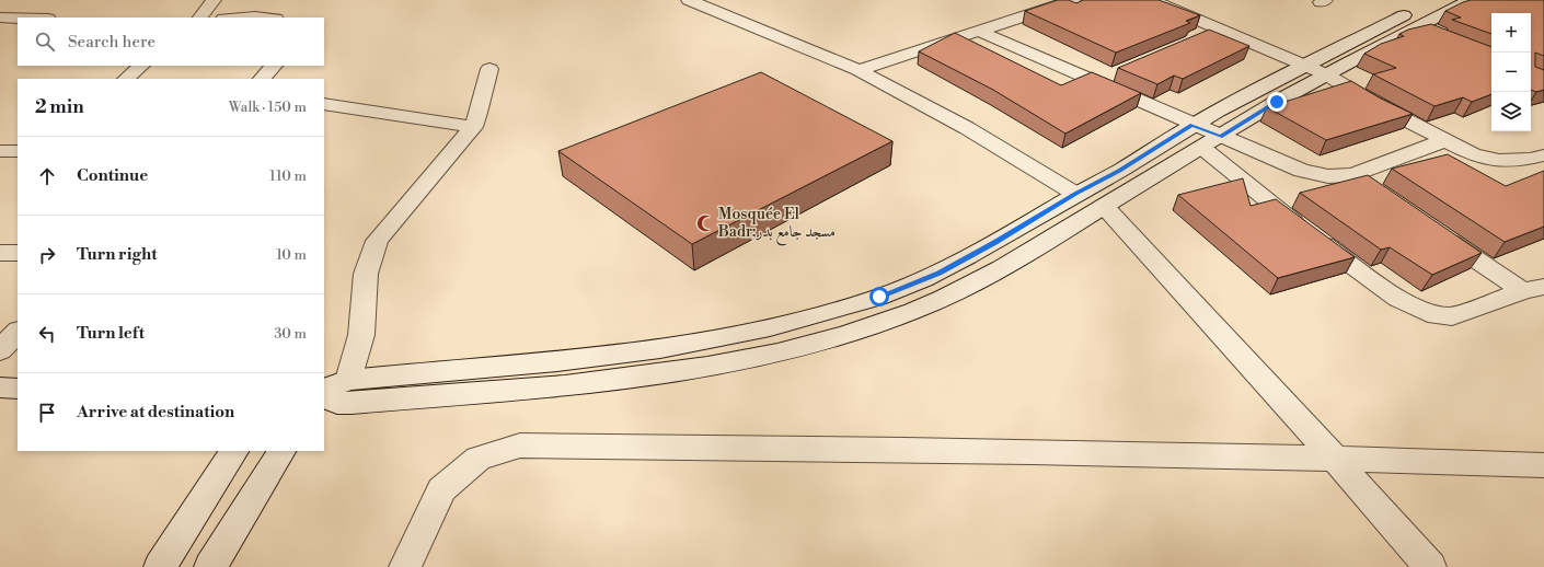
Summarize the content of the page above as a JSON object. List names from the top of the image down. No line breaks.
{"places":{"mosque":["Mosquée El Badr;مسجد جامع بدر"]},"page":{"map_buttons":["+","−"],"search":"Search here","heading":["2 min","Walk · 150 m"],"list":[["Continue","110 m"],["Turn right","10 m"],["Turn left","30 m"],"Arrive at destination"]}}
